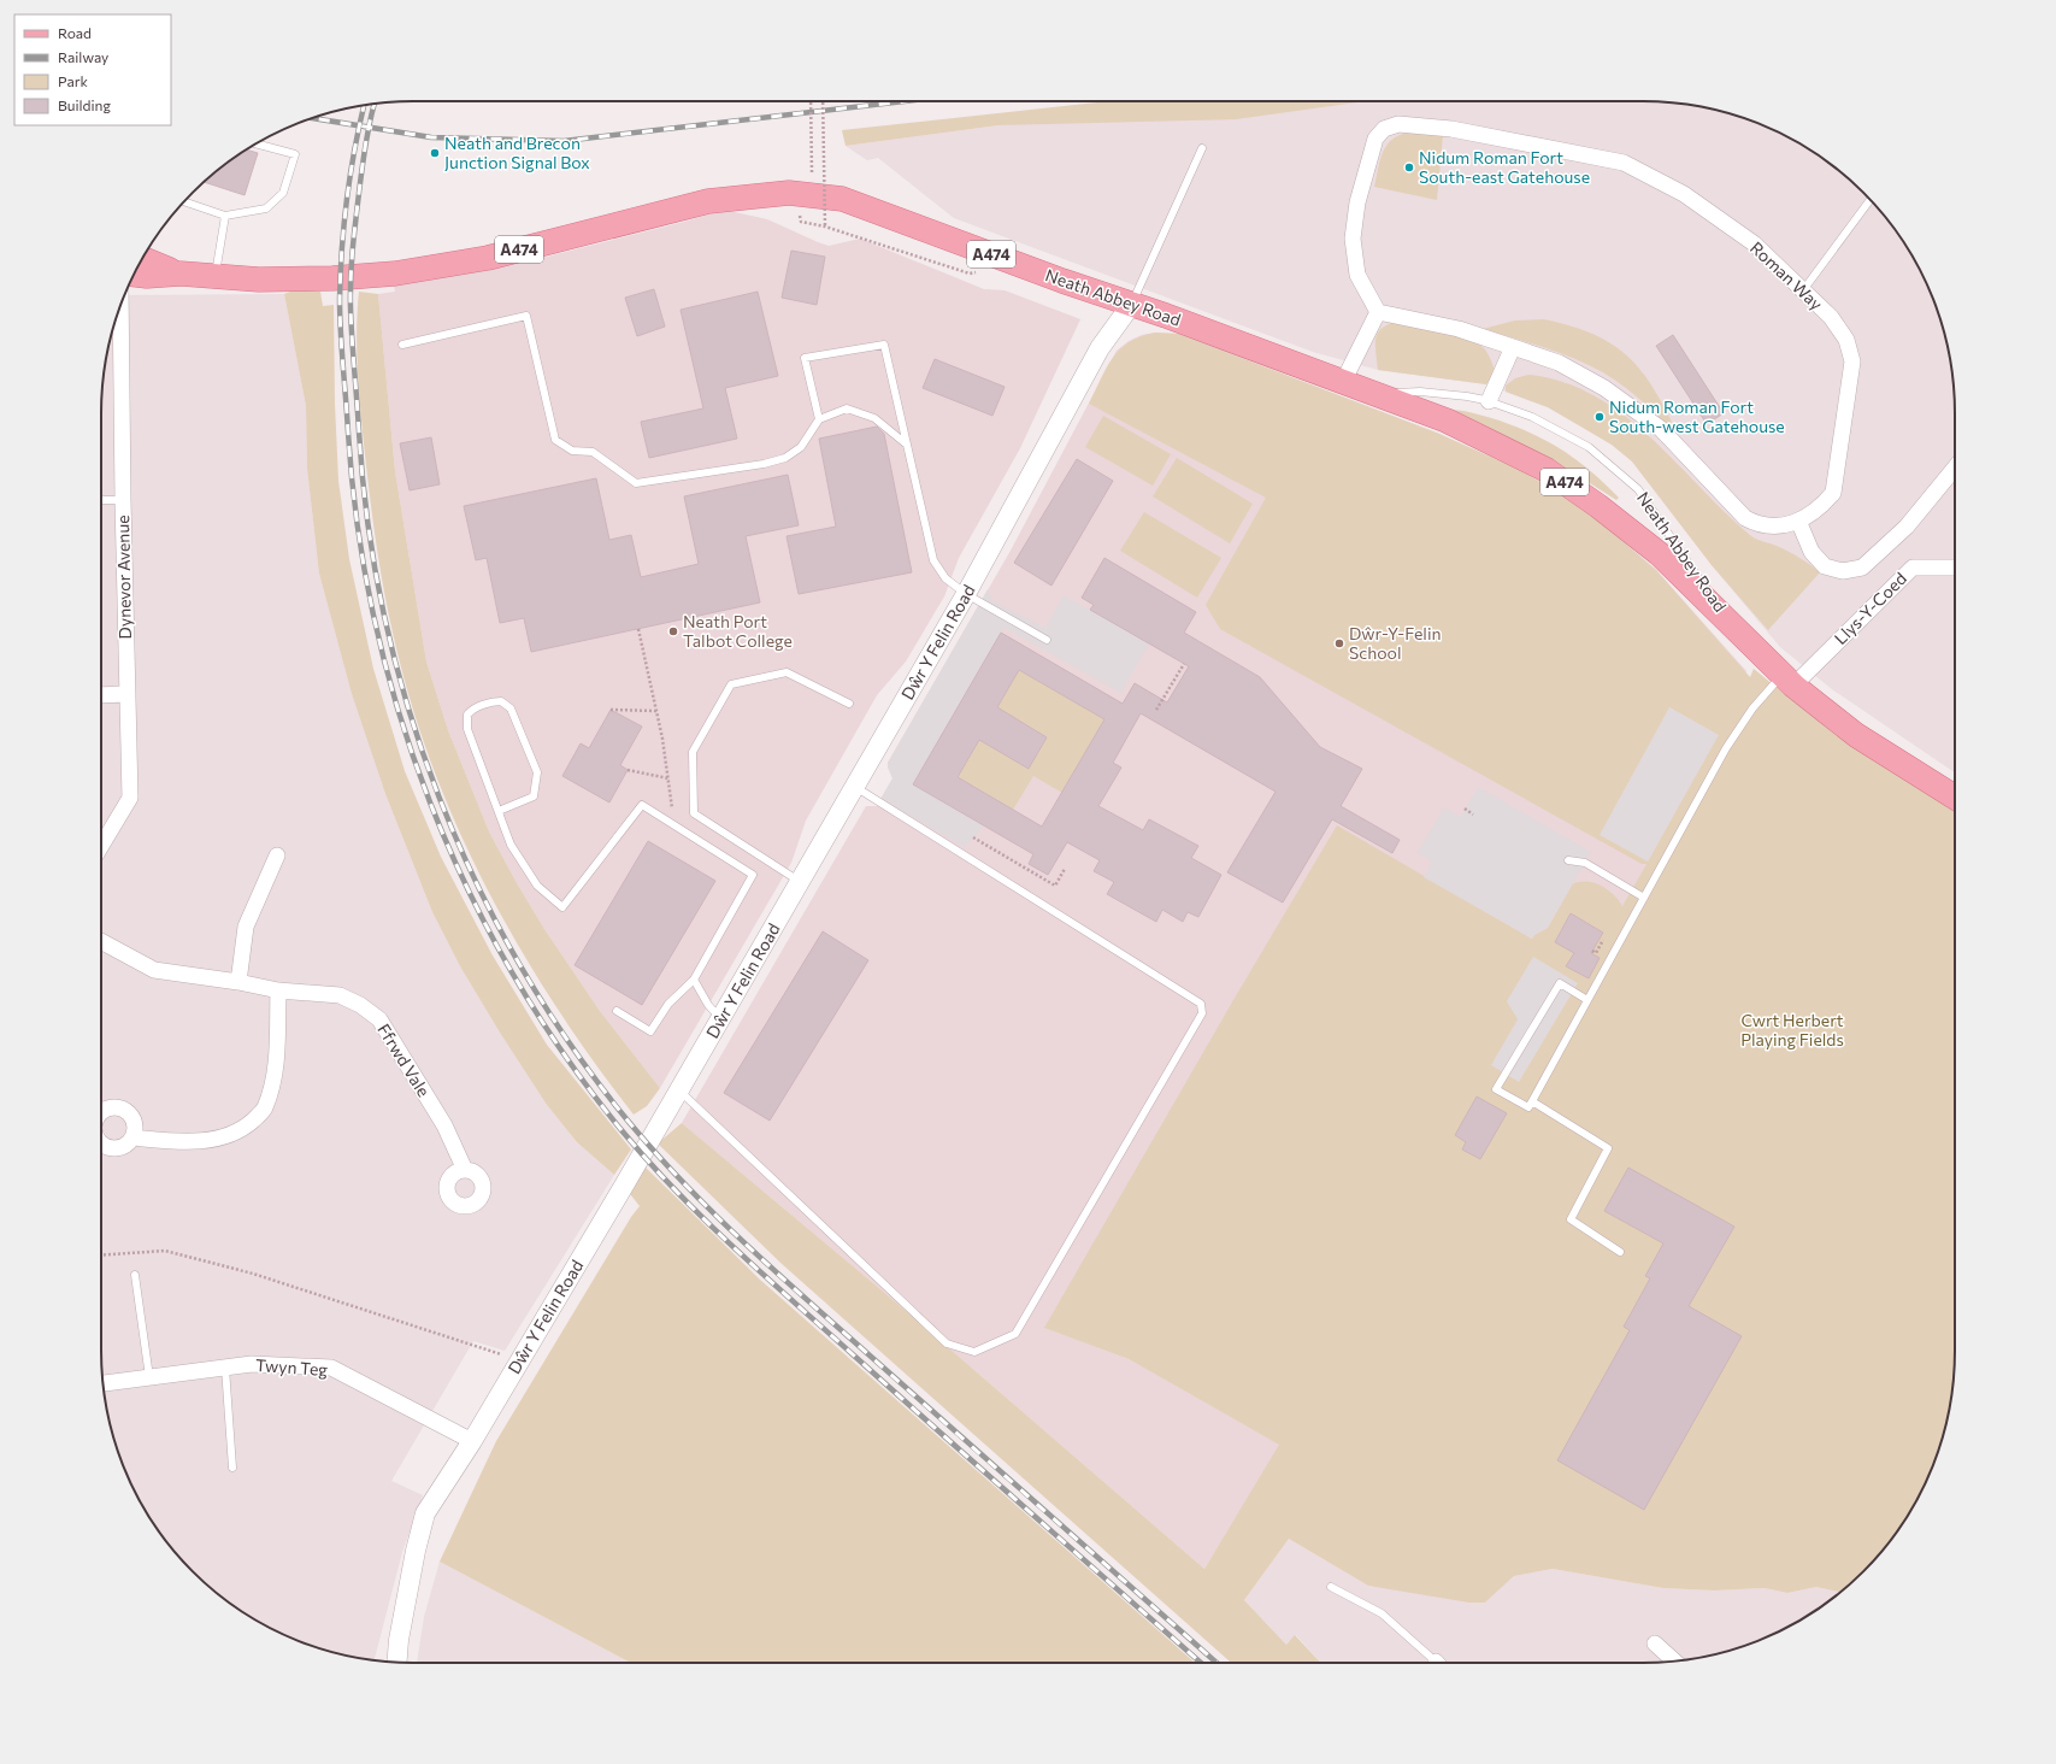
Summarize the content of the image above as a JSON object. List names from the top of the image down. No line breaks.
{"streets":{"main road":["A474","Neath Abbey Road"],"street":["Roman Way","Dynevor Avenue","Llys-Y-Coed","Dŵr Y Felin Road","Ffrwd Vale","Twyn Teg"]},"crossings":[["A474","Neath Abbey Road"],["Neath Abbey Road","Llys-Y-Coed"],["Neath Abbey Road","Dŵr Y Felin Road"],["Dŵr Y Felin Road","Twyn Teg"]],"parks":["Cwrt Herbert Playing Fields"],"places":["Neath and Brecon Junction Signal Box","Nidum Roman Fort South-east Gatehouse","Nidum Roman Fort South-west Gatehouse","Neath Port Talbot College","Dŵr-Y-Felin School"],"legend":["Road","Railway","Park","Building"]}
